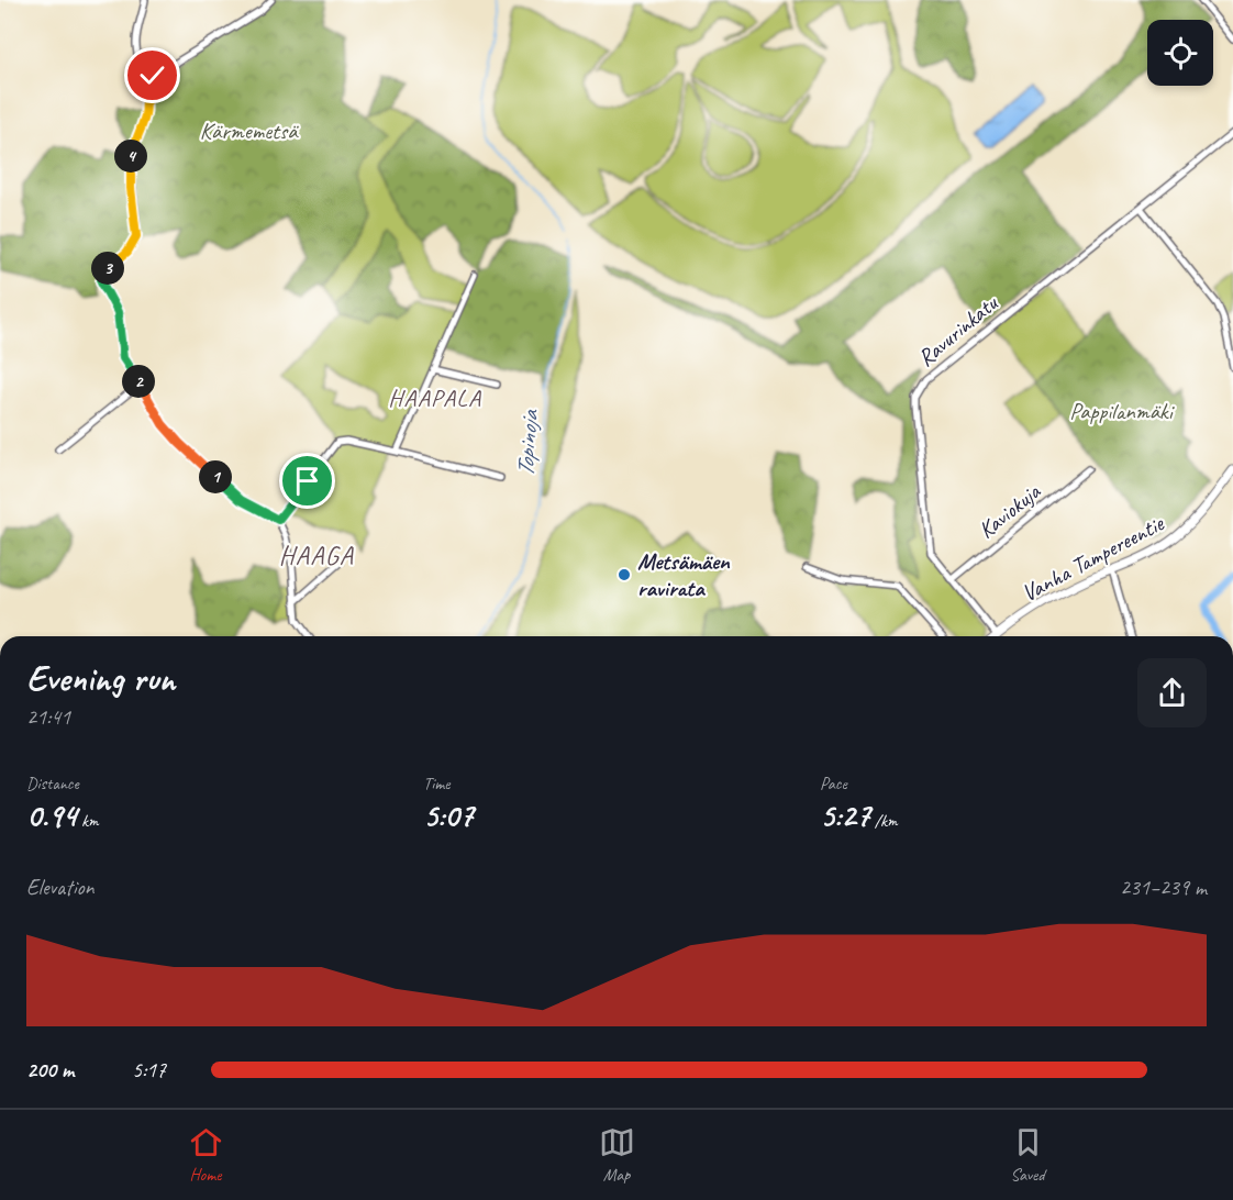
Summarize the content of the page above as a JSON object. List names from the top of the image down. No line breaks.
{"streets":{"main road":["Vanha Tampereentie"],"street":["Ravurinkatu","Kaviokuja"]},"crossings":[["Ravurinkatu","Kaviokuja"],["Ravurinkatu","Vanha Tampereentie"]],"districts":["HAAPALA","HAAGA"],"water":["Topinoja"],"parks":["Kärmemetsä","Pappilanmäki"],"places":["Metsämäen ravirata"],"page":{"pins":["4","3","2","1"],"heading":["Evening run","21:41"],"stats":[["Distance","0.94 km"],["Time","5:07"],["Pace","5:27 /km"]],"chart":["Elevation","231–239 m"],"list":[{"name":"200 m","note":"5:17"}],"tabs":["Home","Map","Saved"]}}
